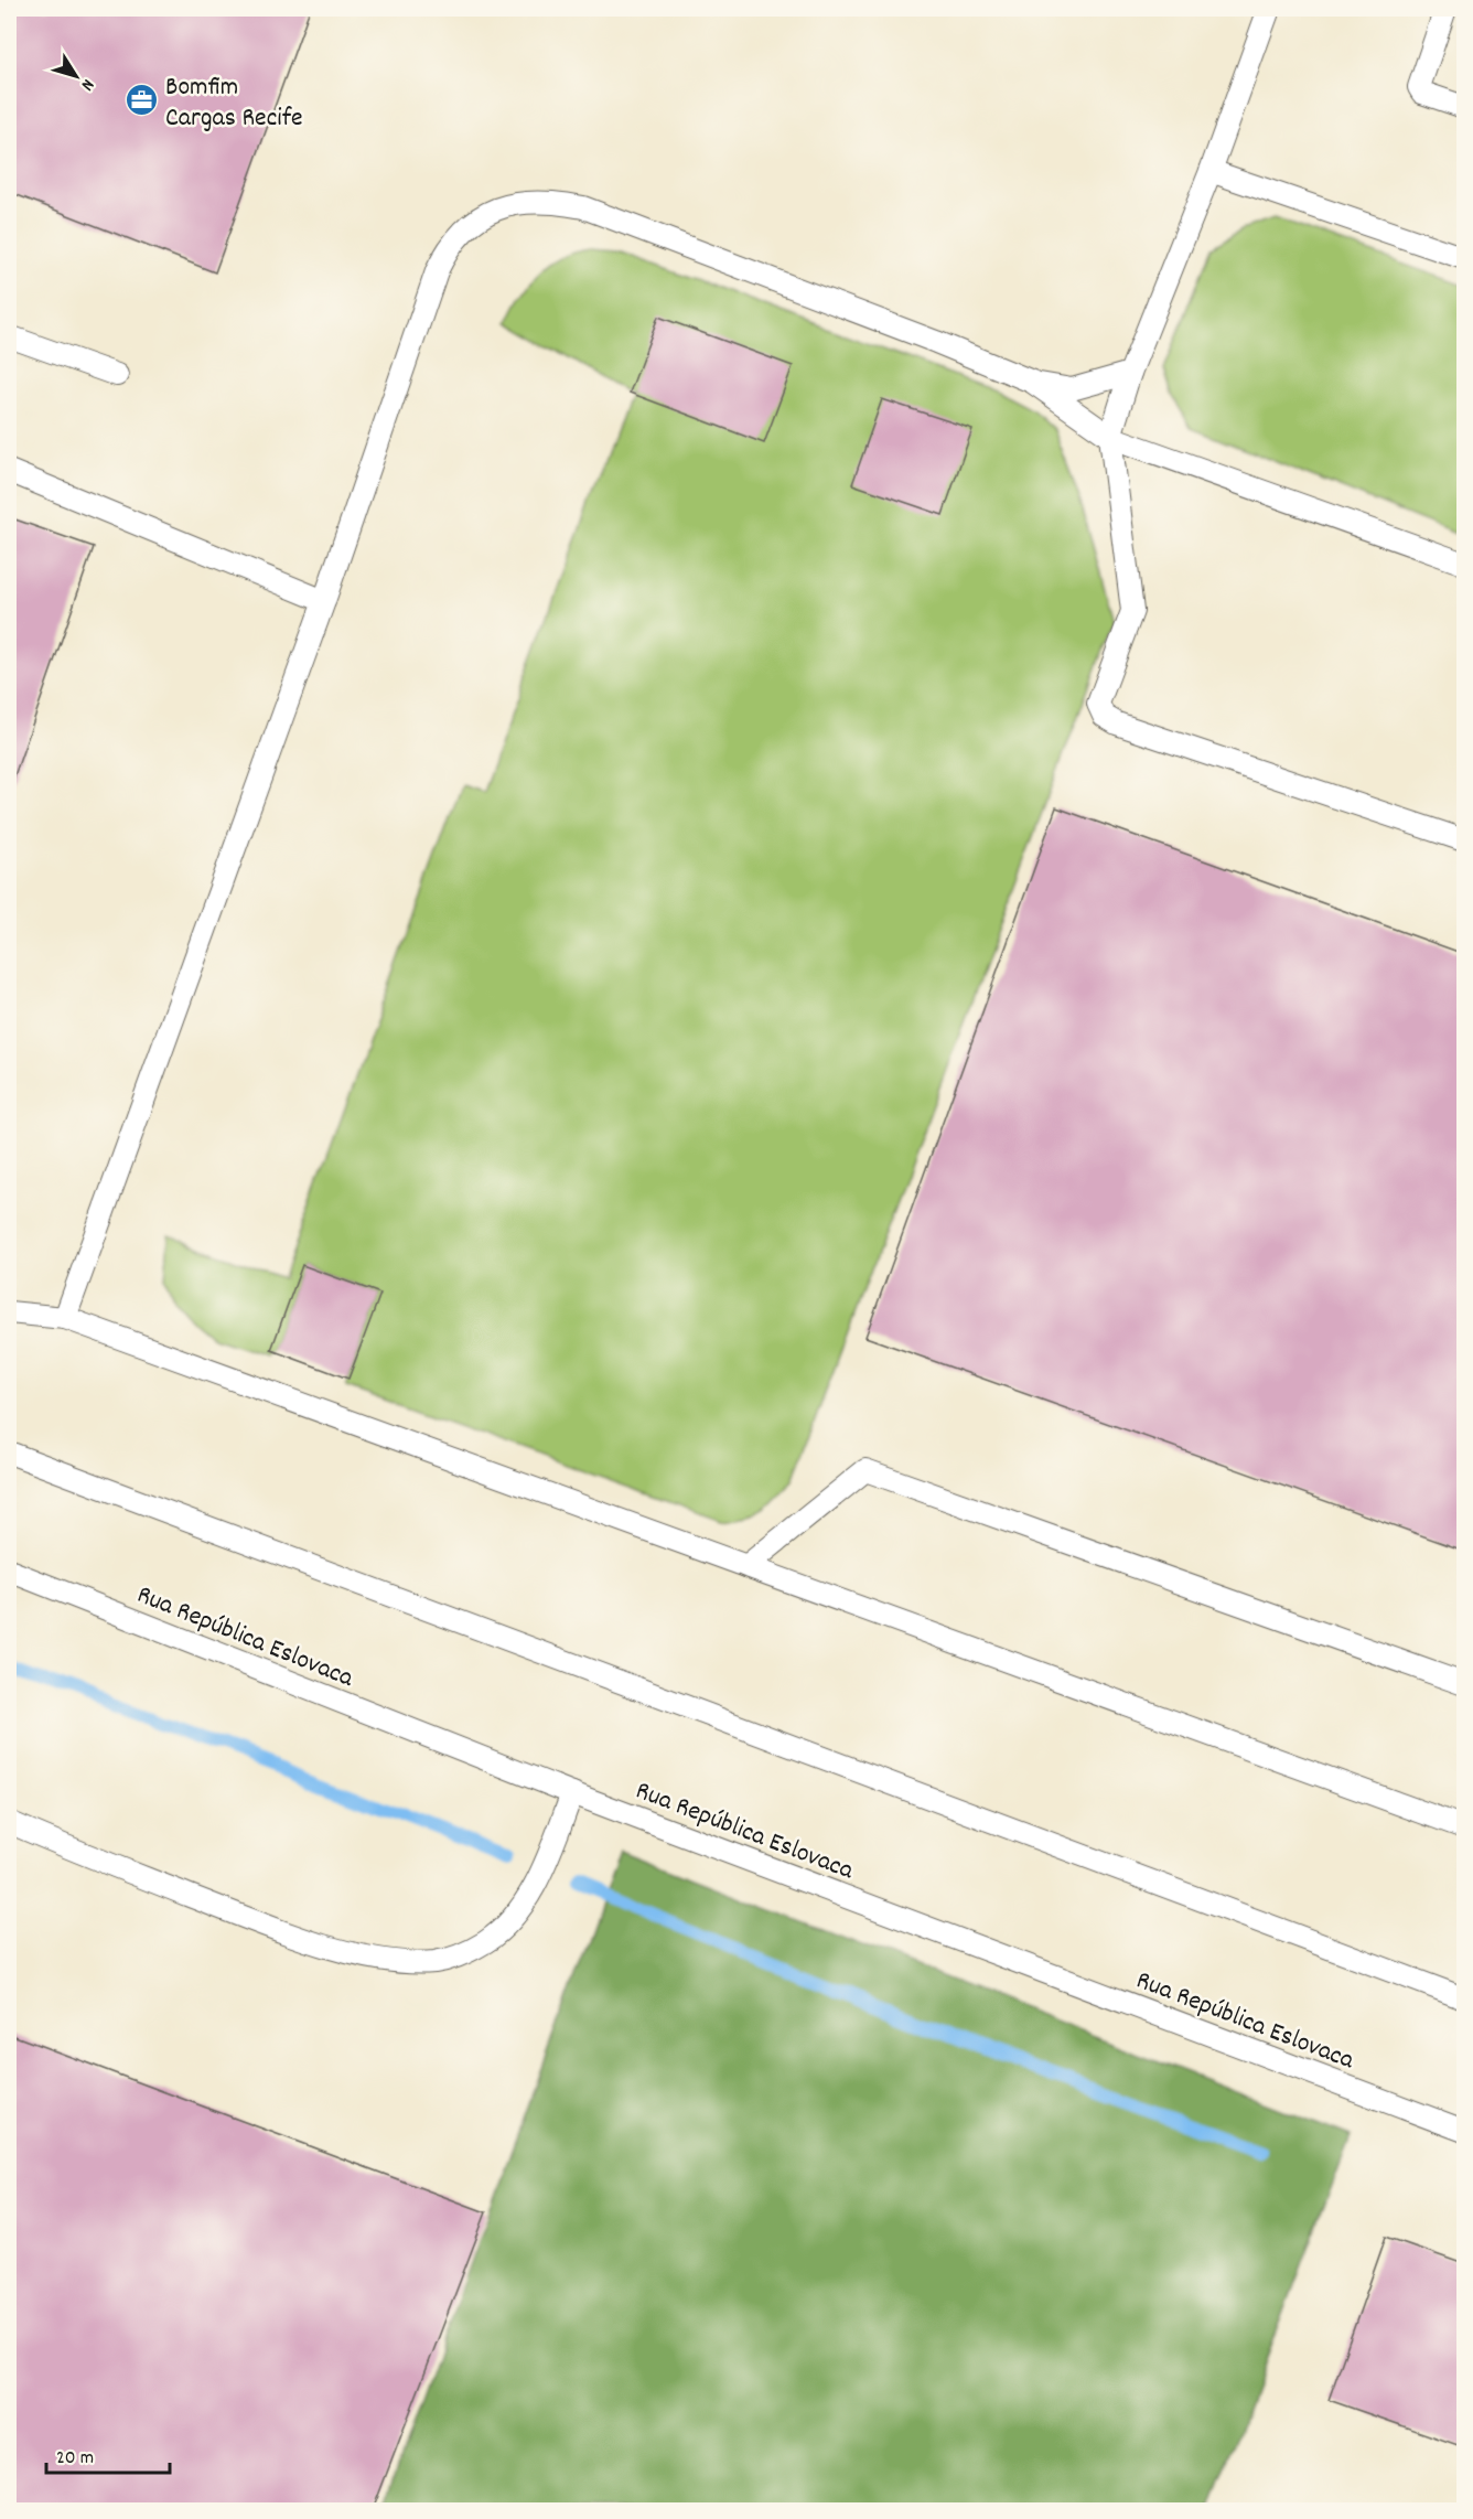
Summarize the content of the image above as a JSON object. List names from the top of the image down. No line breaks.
{"streets":{"lane":["Rua República Eslovaca"]},"places":{"office":["Bomfim Cargas Recife"]},"scale_bar":"20 m","north":"bottom right"}
